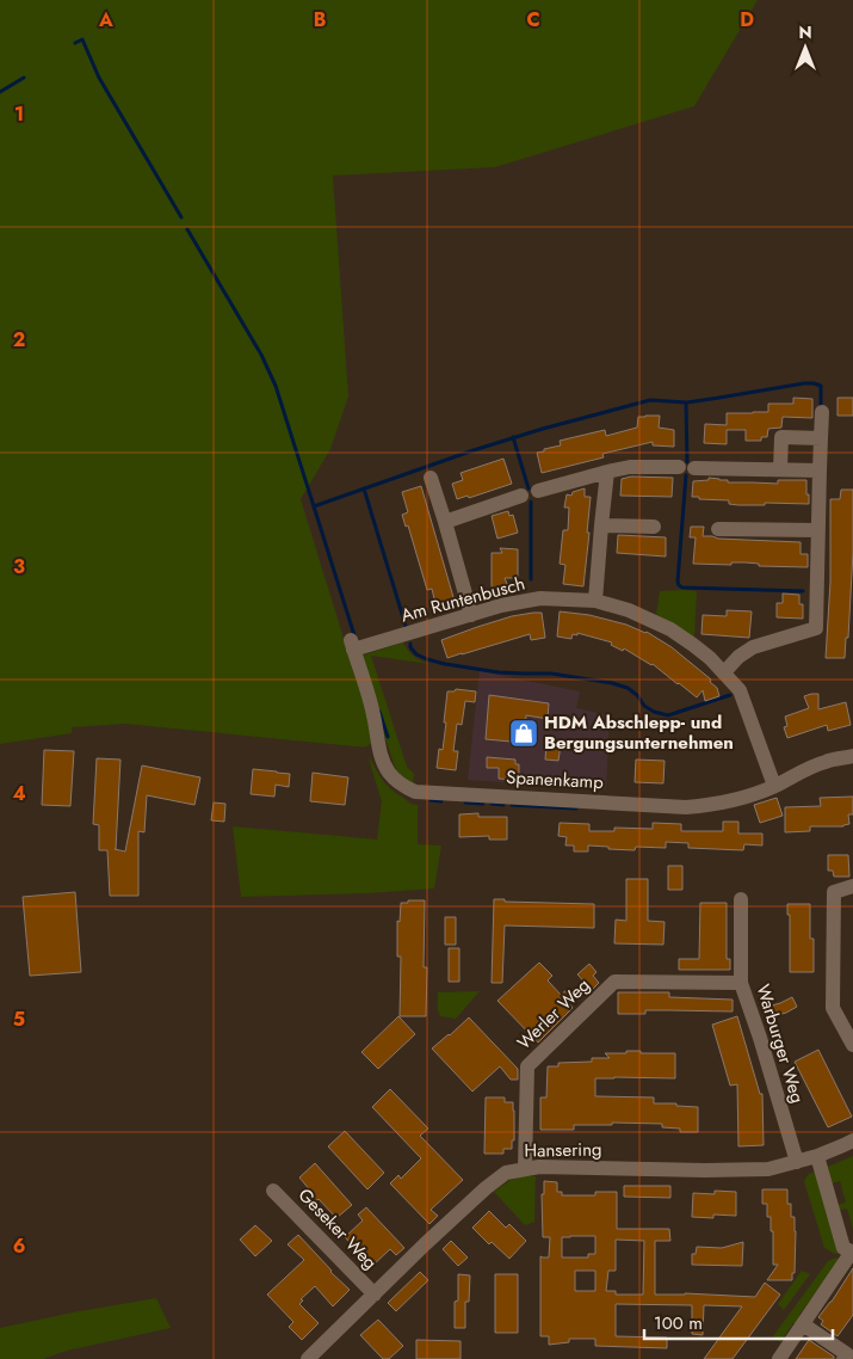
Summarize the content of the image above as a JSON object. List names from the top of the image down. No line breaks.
{"streets":{"street":["Am Runtenbusch","Spanenkamp","Werler Weg","Warburger Weg","Hansering","Geseker Weg"]},"crossings":[["Am Runtenbusch","Spanenkamp"],["Werler Weg","Warburger Weg"],["Werler Weg","Hansering"],["Warburger Weg","Hansering"],["Hansering","Geseker Weg"]],"places":{"shop":["HDM Abschlepp- und Bergungsunternehmen"]},"scale_bar":"100 m","north":"top","grid":{"columns":["A","B","C","D"],"rows":["1","2","3","4","5","6"]}}
